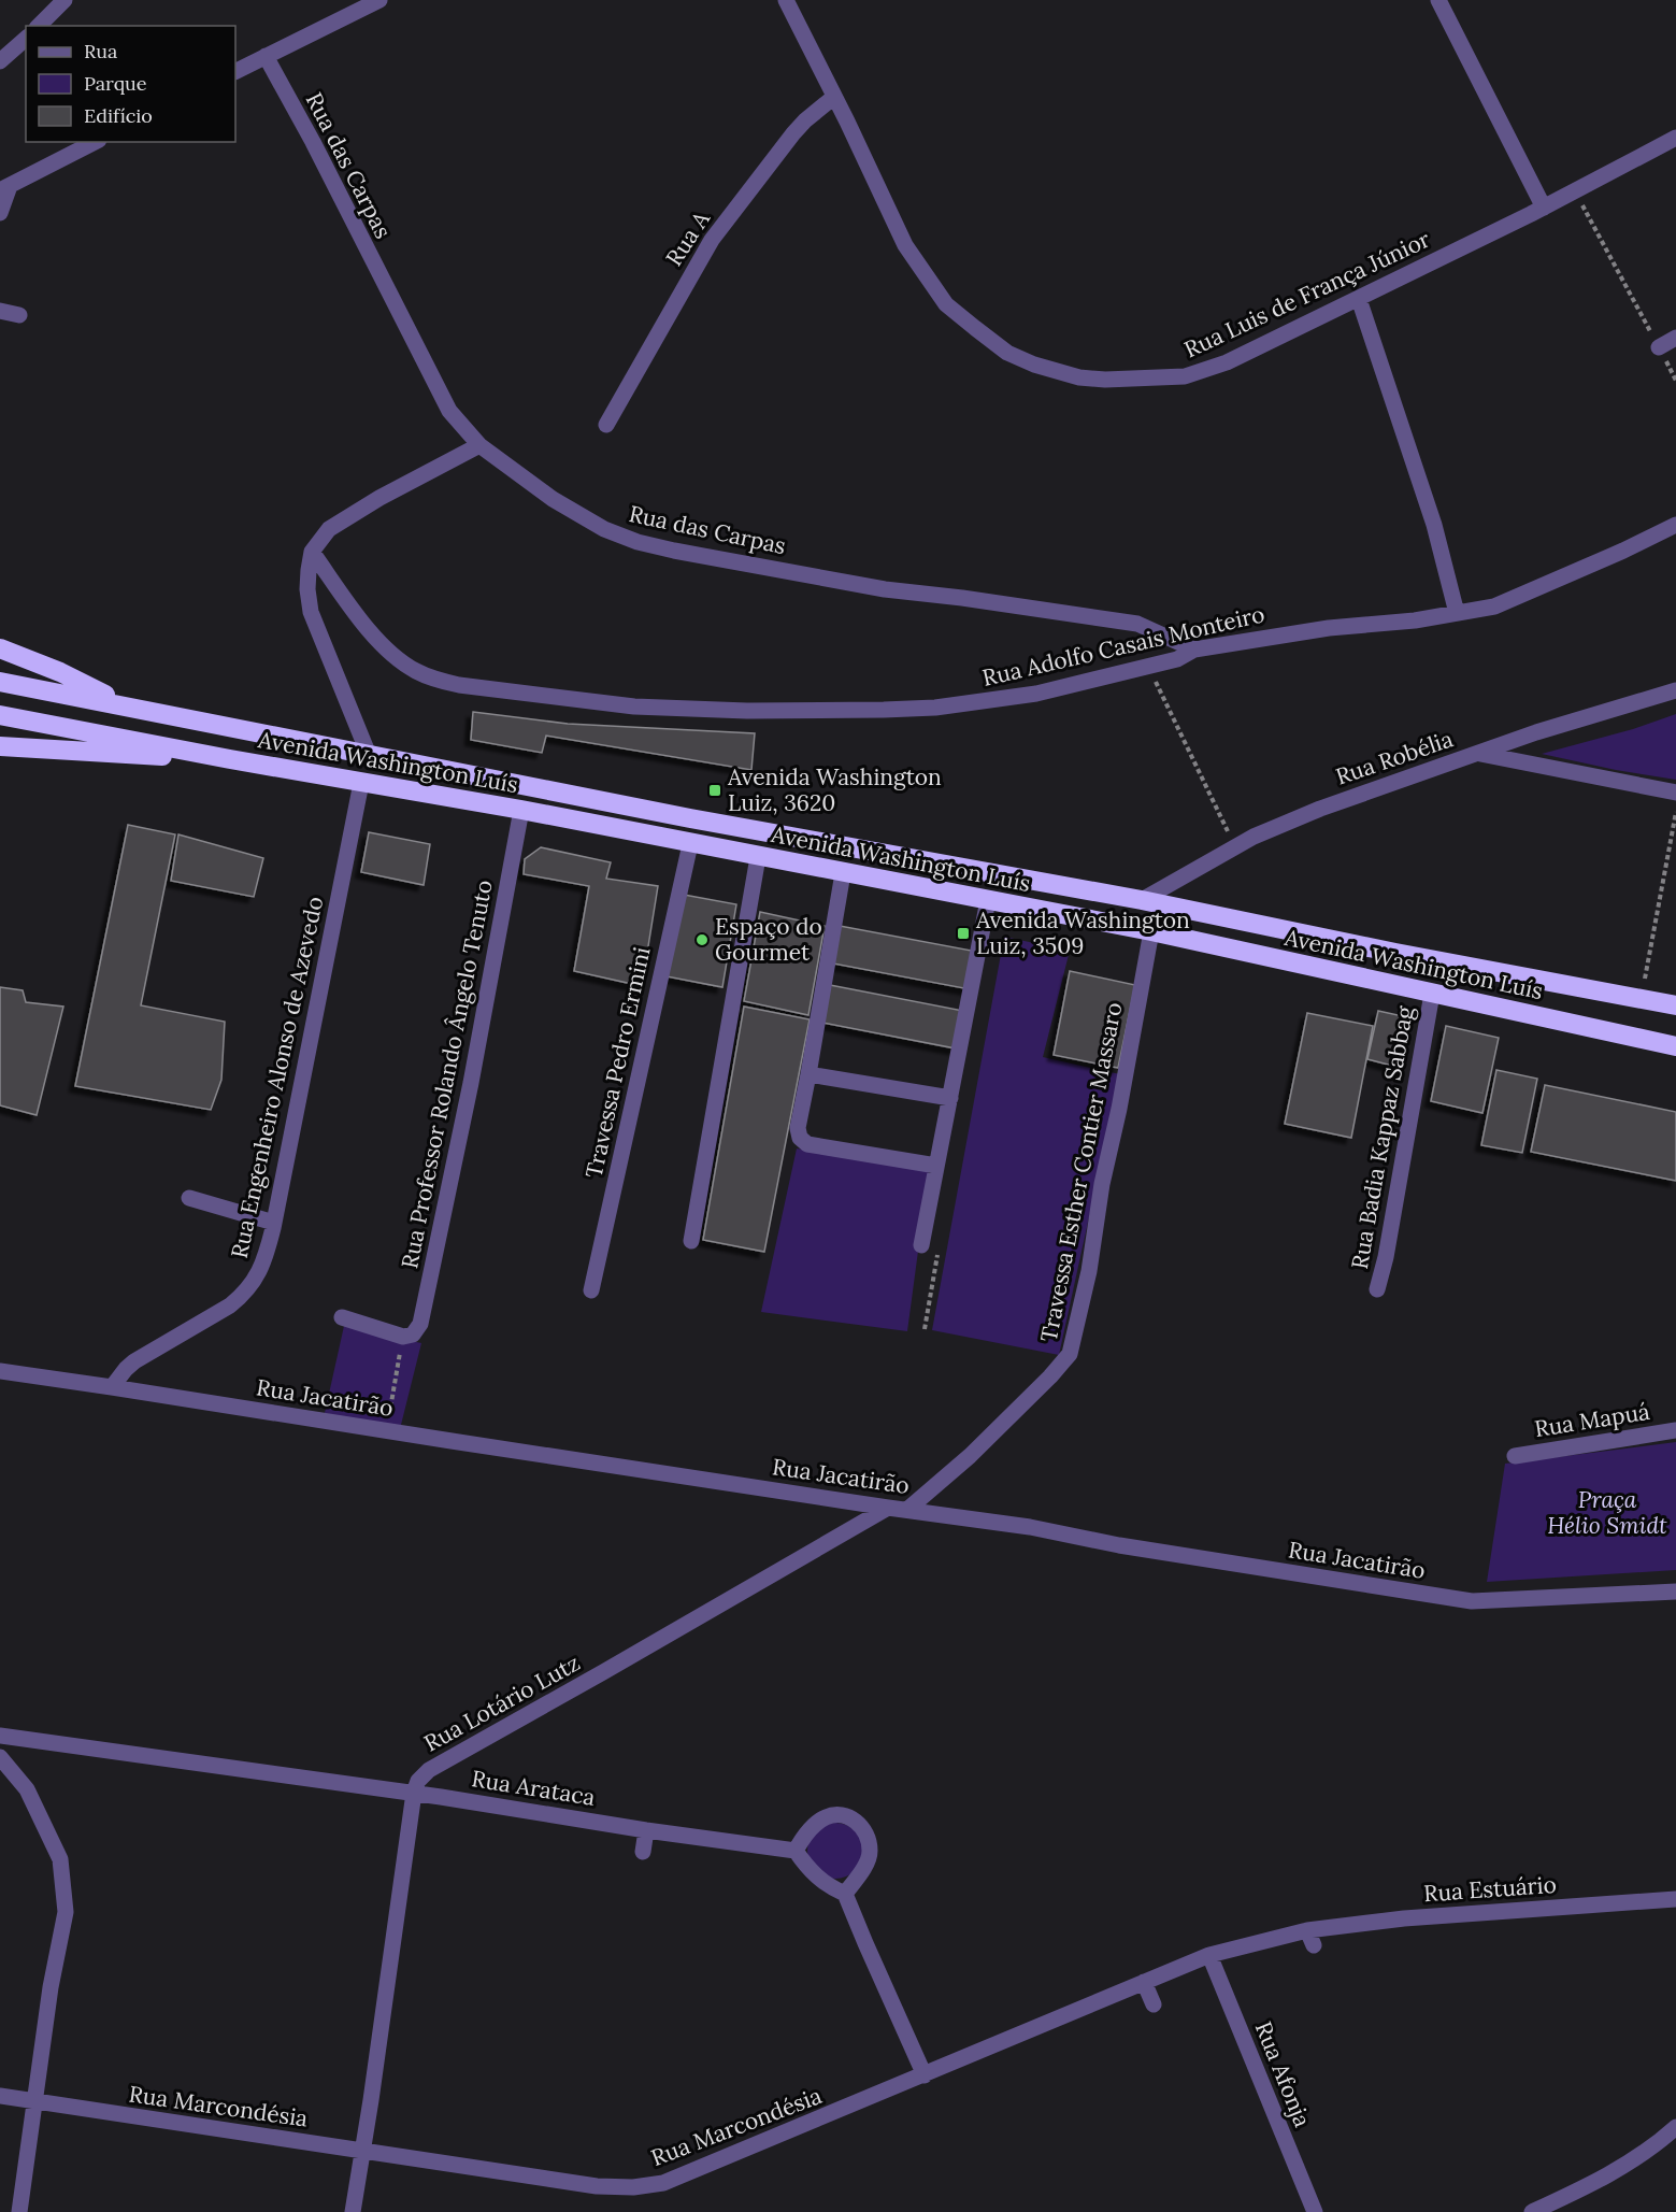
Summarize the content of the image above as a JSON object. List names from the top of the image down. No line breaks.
{"streets":{"highway":["Avenida Washington Luís"],"street":["Rua das Carpas","Rua A","Rua Luis de França Júnior","Rua Adolfo Casais Monteiro","Rua Robélia","Travessa Pedro Ermini","Rua Professor Rolando Ângelo Tenuto","Rua Engenheiro Alonso de Azevedo","Rua Badia Kappaz Sabbag","Travessa Esther Contier Massaro","Rua Jacatirão","Rua Mapuá","Rua Lotário Lutz","Rua Arataca","Rua Estuário","Rua Afonja","Rua Marcondésia"]},"crossings":[["Rua das Carpas","Rua Adolfo Casais Monteiro"],["Rua A","Rua Luis de França Júnior"],["Rua Robélia","Avenida Washington Luís"],["Avenida Washington Luís","Travessa Pedro Ermini"],["Avenida Washington Luís","Rua Professor Rolando Ângelo Tenuto"],["Avenida Washington Luís","Rua Engenheiro Alonso de Azevedo"],["Avenida Washington Luís","Rua Badia Kappaz Sabbag"],["Avenida Washington Luís","Travessa Esther Contier Massaro"],["Rua Engenheiro Alonso de Azevedo","Rua Jacatirão"],["Travessa Esther Contier Massaro","Rua Jacatirão"],["Rua Jacatirão","Rua Lotário Lutz"],["Rua Lotário Lutz","Rua Arataca"],["Rua Estuário","Rua Marcondésia"],["Rua Afonja","Rua Marcondésia"]],"parks":["Praça Hélio Smidt"],"places":{"transit":["Avenida Washington Luiz, 3620","Avenida Washington Luiz, 3509"],"other":["Espaço do Gourmet"]},"legend":["Rua","Parque","Edifício"]}
